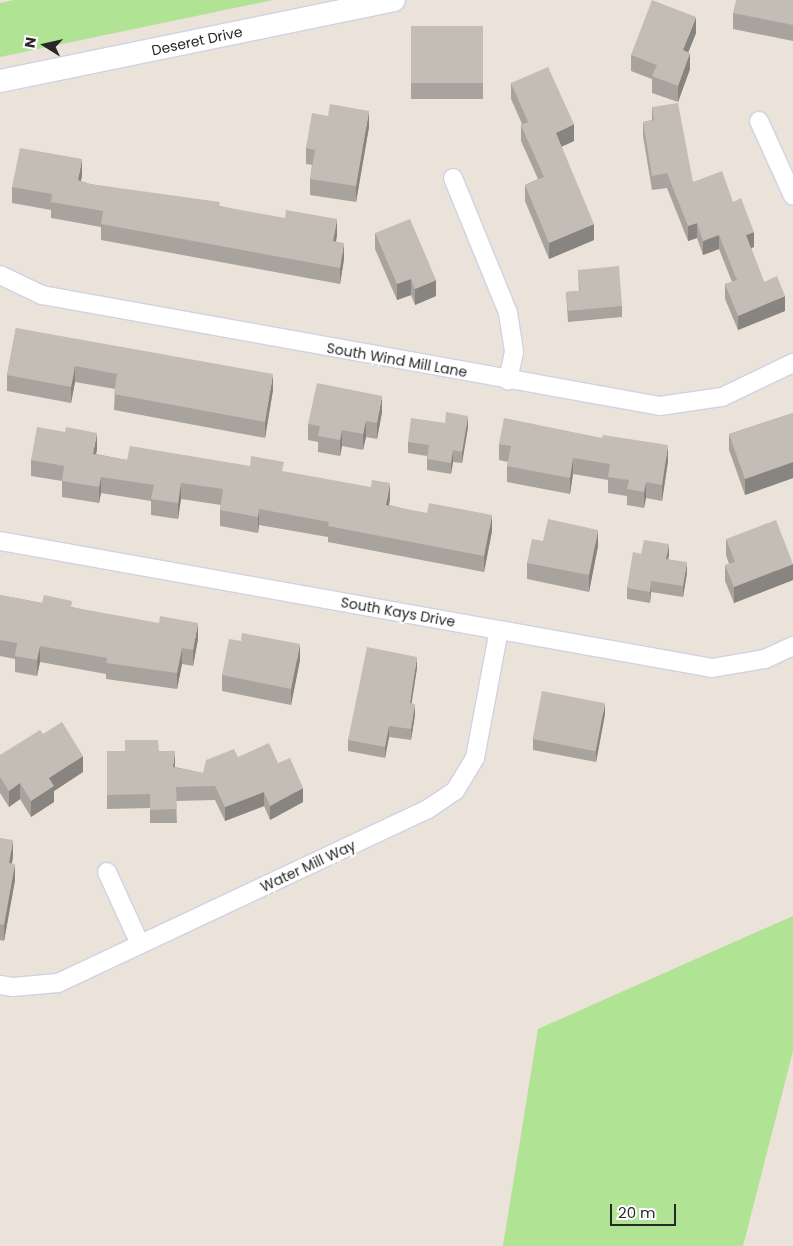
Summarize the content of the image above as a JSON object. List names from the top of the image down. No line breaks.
{"streets":{"street":["Deseret Drive","South Wind Mill Lane","South Kays Drive","Water Mill Way"]},"crossings":[["South Kays Drive","Water Mill Way"]],"scale_bar":"20 m","north":"left"}
